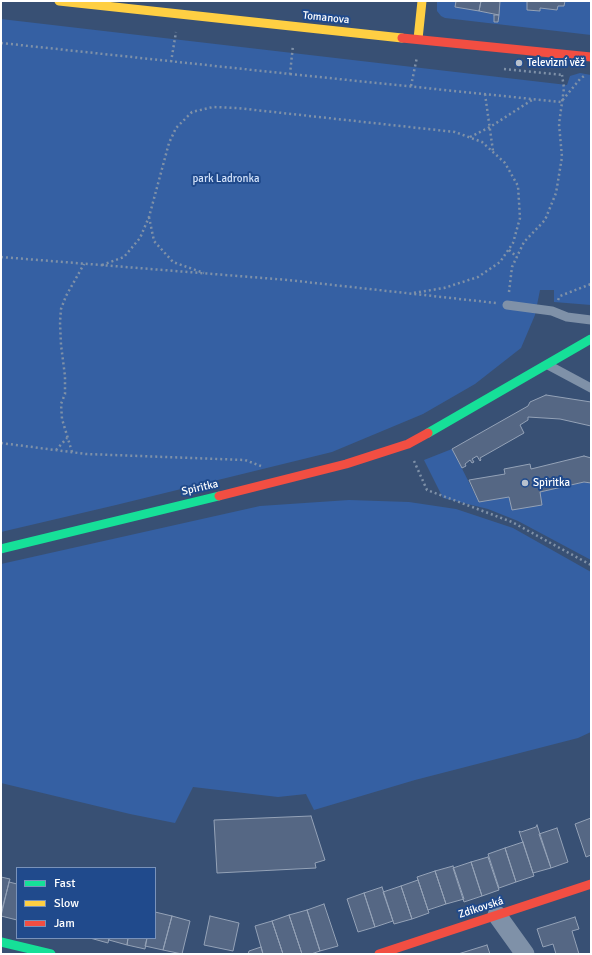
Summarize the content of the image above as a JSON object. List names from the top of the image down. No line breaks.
{"streets":{"street":["Tomanova","Spiritka","Zdíkovská"]},"parks":["park Ladronka"],"places":["Televizní věž","Spiritka"],"legend":["Fast","Slow","Jam"]}
